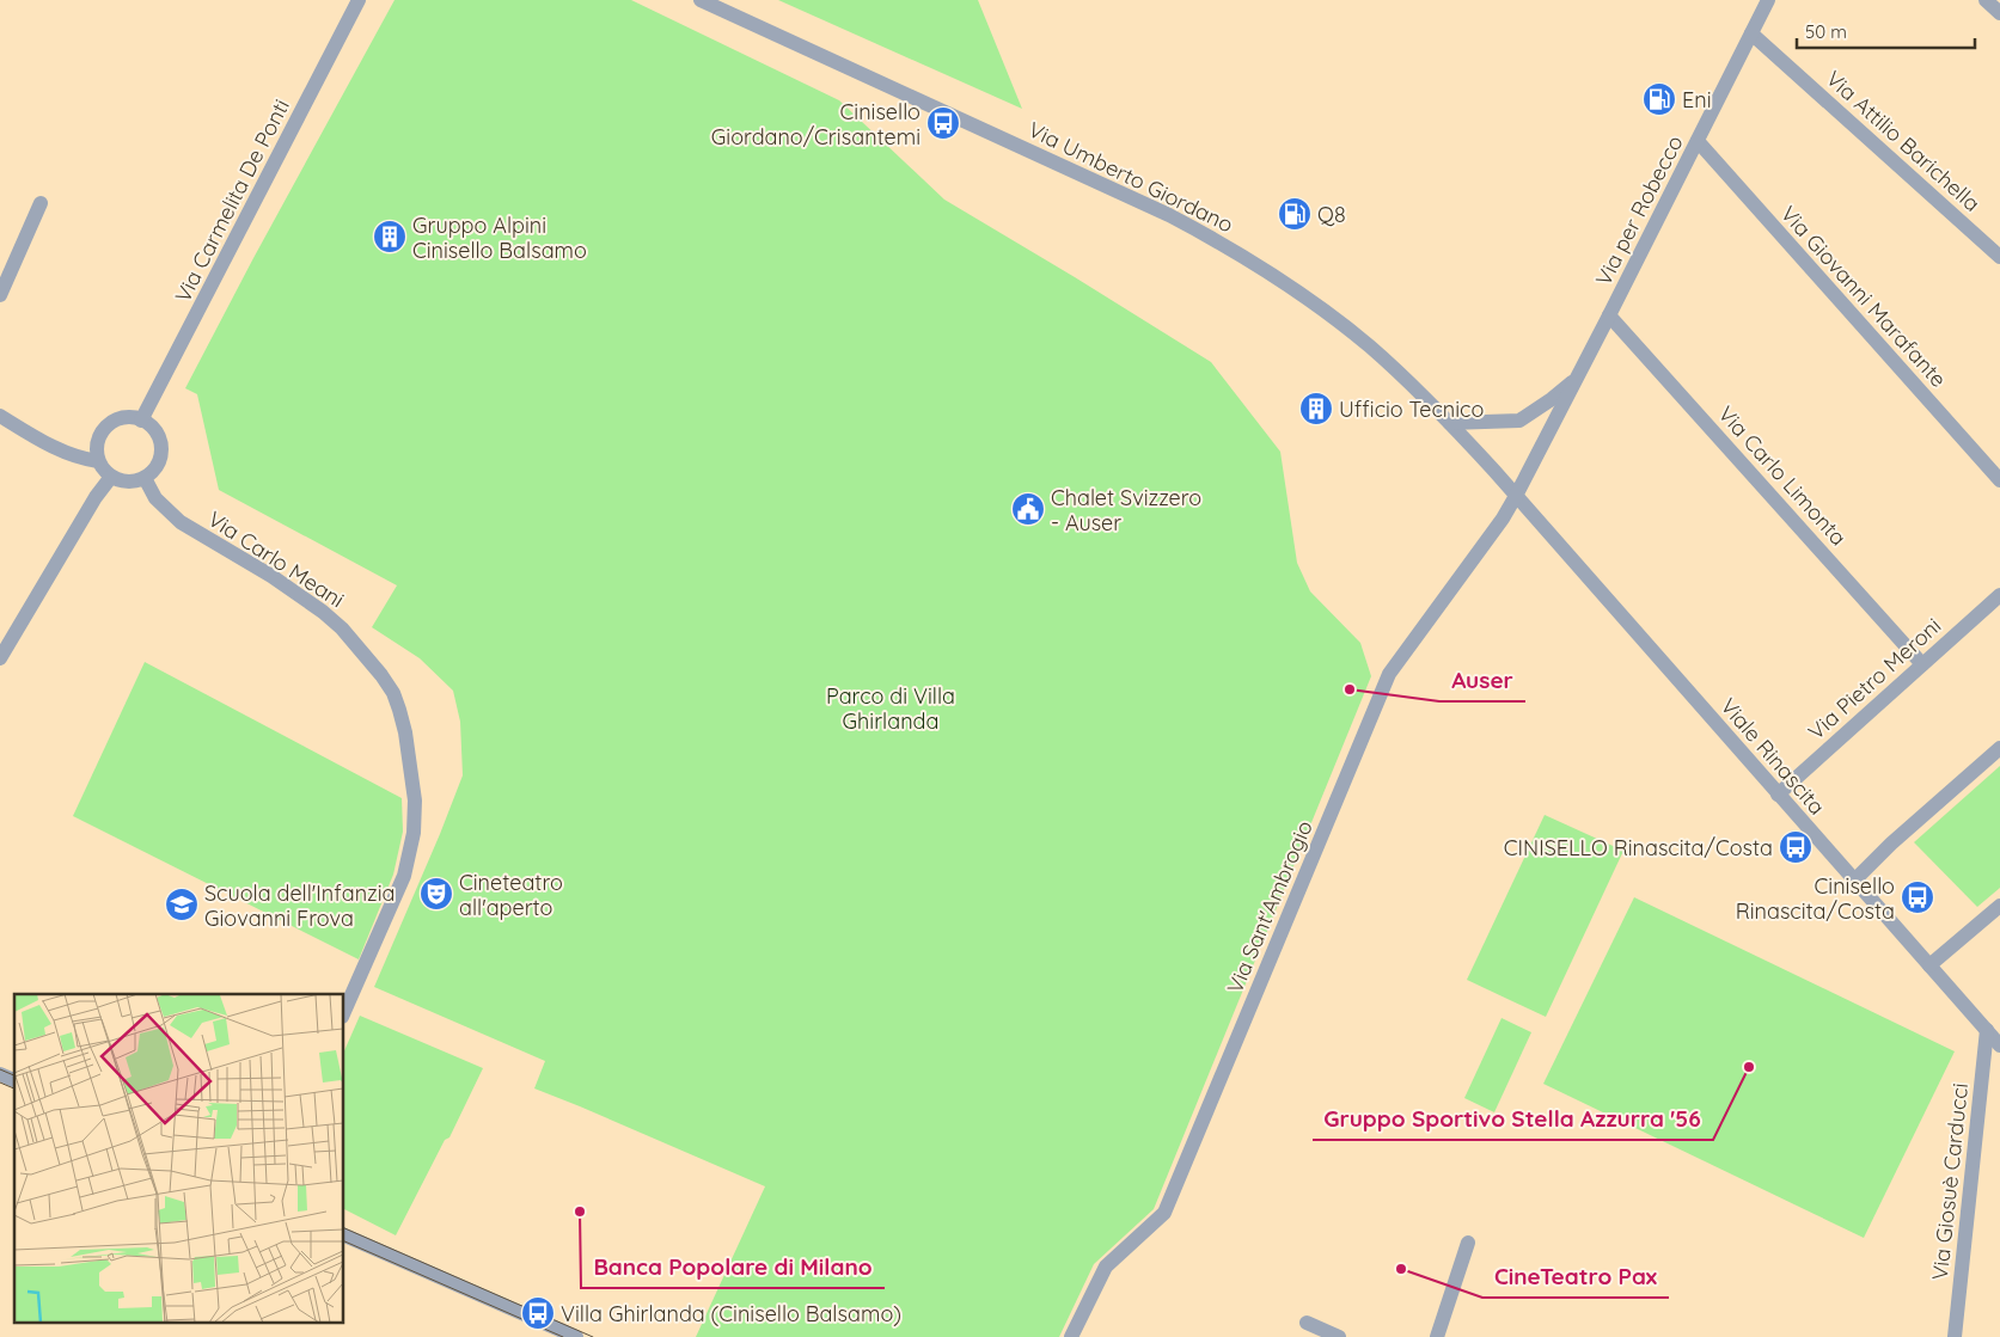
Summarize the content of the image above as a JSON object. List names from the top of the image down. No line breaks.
{"streets":{"street":["Via Attilio Barichella","Via Umberto Giordano","Via Carmelita De Ponti","Via per Robecco","Via Giovanni Marafante","Via Carlo Limonta","Via Carlo Meani","Via Pietro Meroni","Viale Rinascita","Via Sant'Ambrogio","Via Giosuè Carducci"]},"crossings":[["Via Attilio Barichella","Via per Robecco"],["Via Umberto Giordano","Via per Robecco"],["Via Umberto Giordano","Viale Rinascita"],["Via Umberto Giordano","Via Sant'Ambrogio"],["Via Carmelita De Ponti","Via Carlo Meani"],["Via per Robecco","Via Giovanni Marafante"],["Via per Robecco","Via Carlo Limonta"],["Via per Robecco","Viale Rinascita"],["Via per Robecco","Via Sant'Ambrogio"],["Via Carlo Limonta","Via Pietro Meroni"],["Via Pietro Meroni","Viale Rinascita"],["Viale Rinascita","Via Sant'Ambrogio"],["Viale Rinascita","Via Giosuè Carducci"]],"parks":["Parco di Villa Ghirlanda"],"places":{"fuel station":["Eni","Q8"],"bus stop":["Cinisello Giordano/Crisantemi","CINISELLO Rinascita/Costa","Cinisello Rinascita/Costa","Villa Ghirlanda (Cinisello Balsamo)"],"building":["Gruppo Alpini Cinisello Balsamo","Ufficio Tecnico"],"public building":["Chalet Svizzero - Auser"],"other":["Auser","Gruppo Sportivo Stella Azzurra '56","Banca Popolare di Milano","CineTeatro Pax"],"theatre":["Cineteatro all'aperto"],"school or university":["Scuola dell'Infanzia Giovanni Frova"]},"scale_bar":"50 m"}
